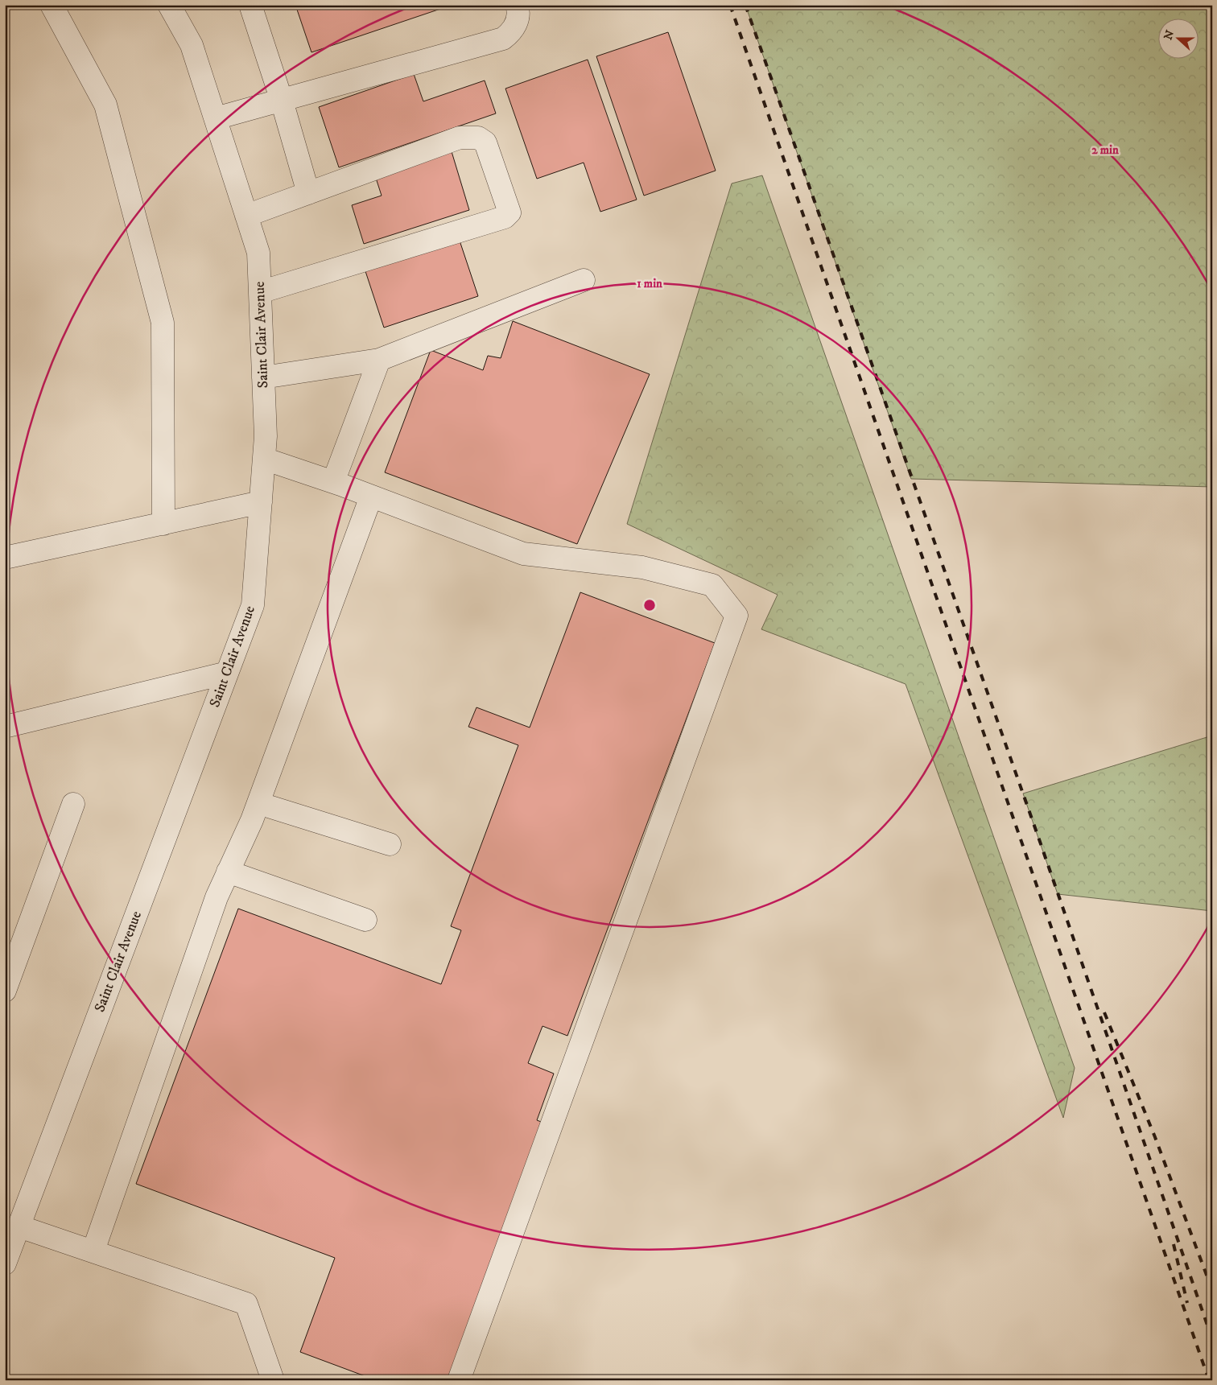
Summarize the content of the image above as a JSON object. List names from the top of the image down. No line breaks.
{"streets":{"street":["Saint Clair Avenue"]},"north":"left","rings":["2 min","1 min"]}
